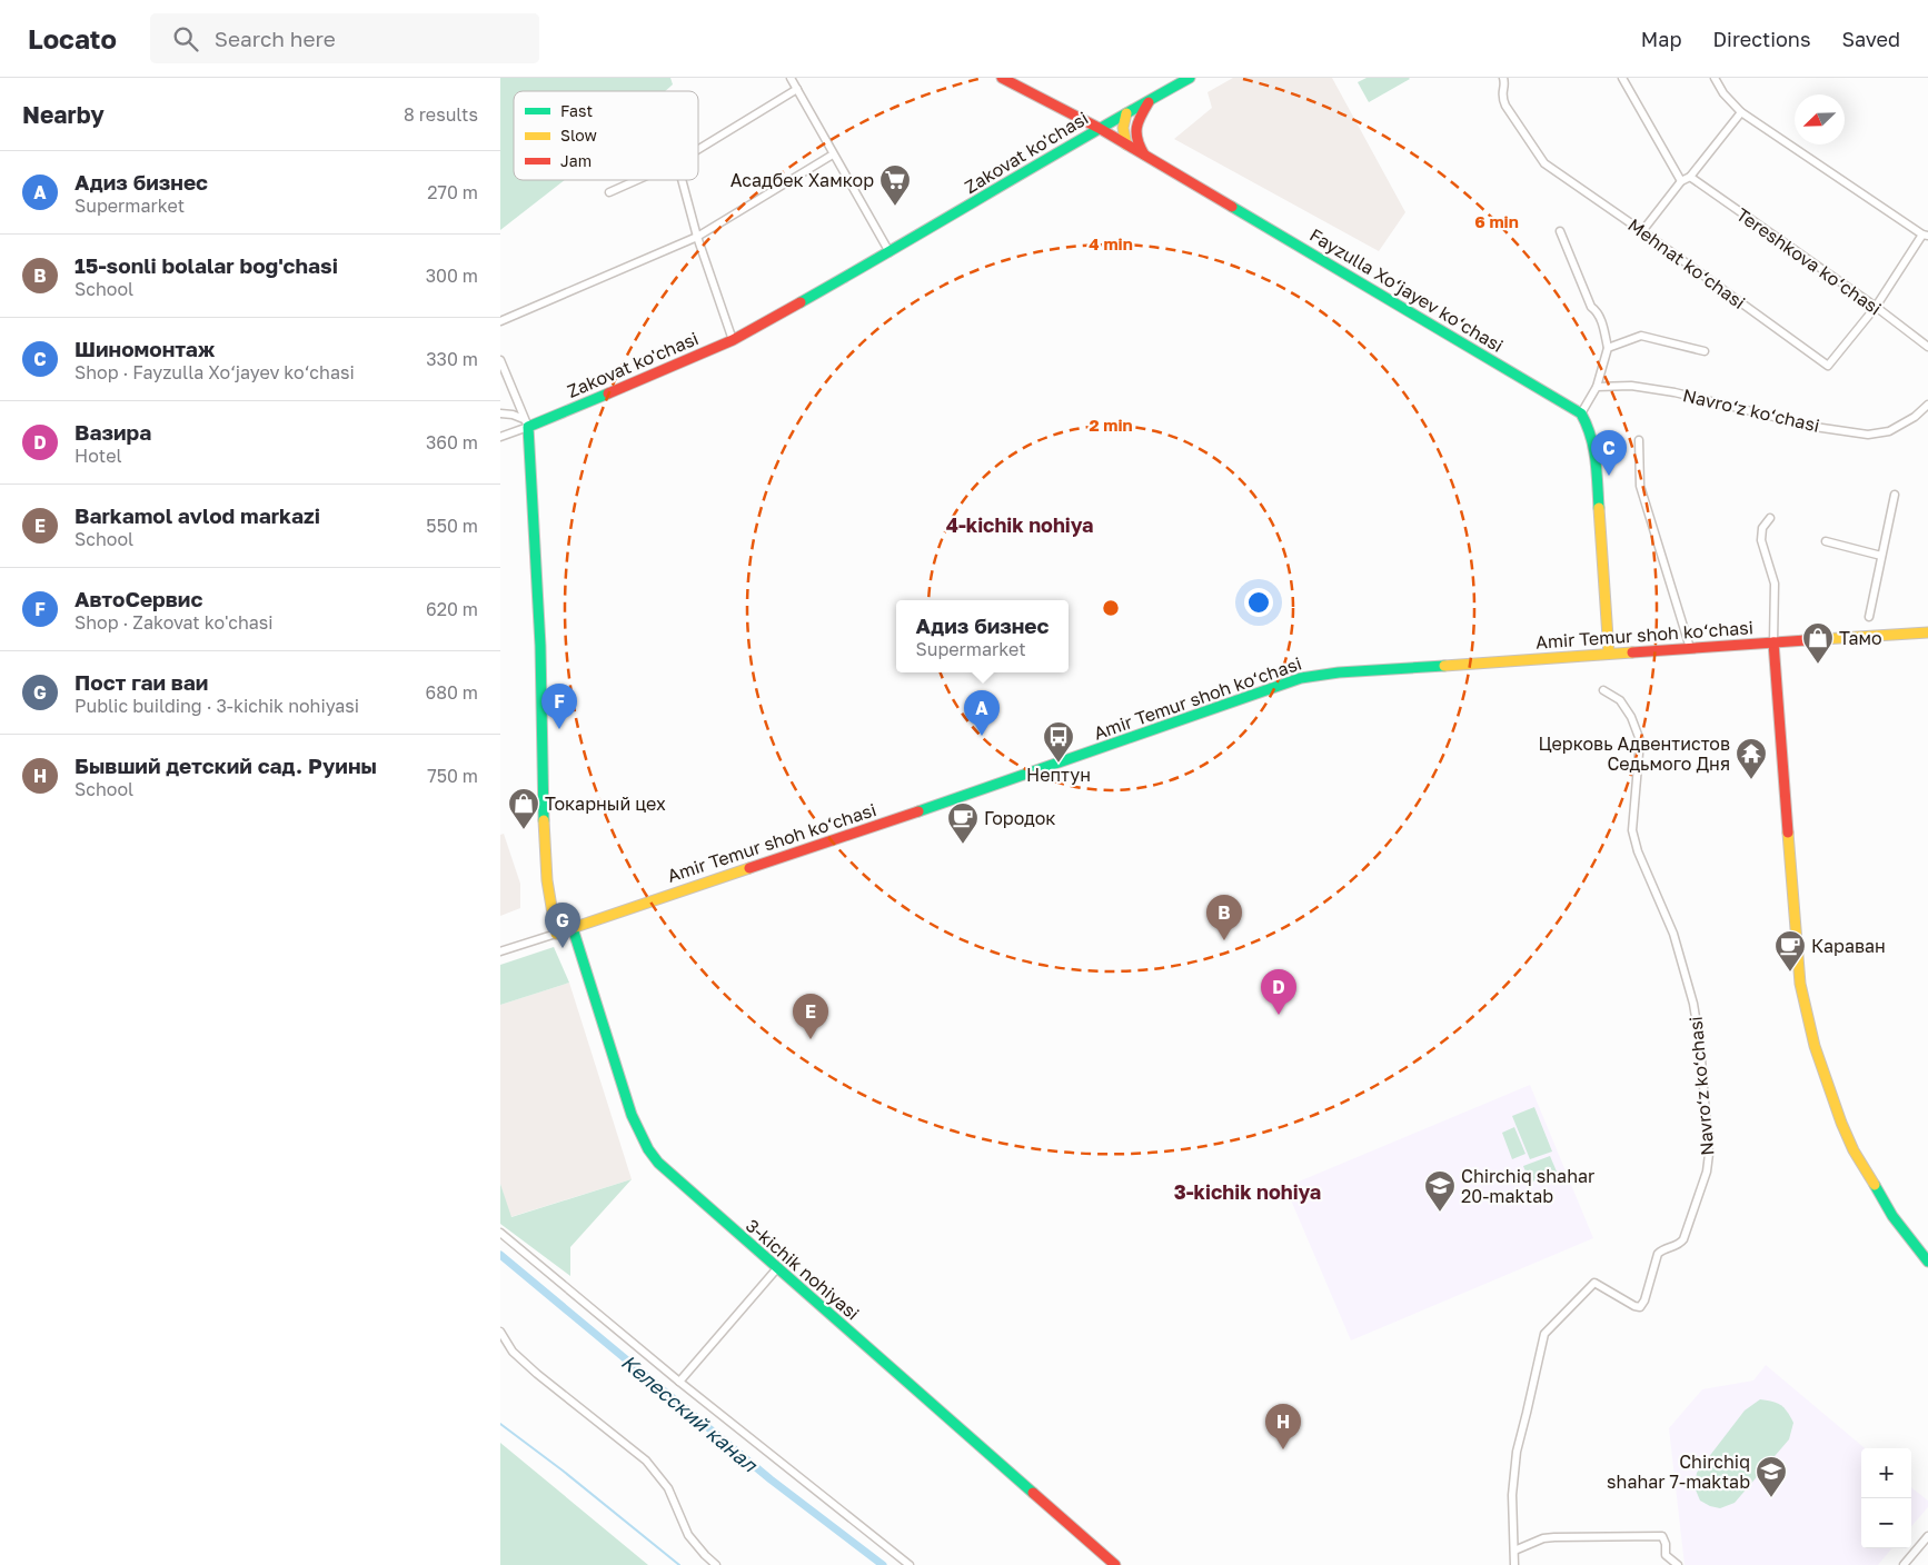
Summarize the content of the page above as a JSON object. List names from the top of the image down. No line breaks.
{"streets":{"main road":["Zakovat ko'chasi","Fayzulla Xo‘jayev ko‘chasi","Amir Temur shoh ko‘chasi","3-kichik nohiyasi"],"street":["Tereshkova ko‘chasi","Mehnat ko‘chasi","Navro‘z ko‘chasi"]},"crossings":[["Zakovat ko'chasi","Fayzulla Xo‘jayev ko‘chasi"],["Tereshkova ko‘chasi","Mehnat ko‘chasi"],["Amir Temur shoh ko‘chasi","3-kichik nohiyasi"]],"districts":["4-kichik nohiya","3-kichik nohiya"],"water":["Келесский канал"],"places":{"supermarket":["Асадбек Хамкор"],"shop":["Тамо","Токарный цех"],"bus stop":["Нептун"],"temple":["Церковь Адвентистов Седьмого Дня"],"cafe":["Городок","Караван"],"school or university":["Chirchiq shahar 20-maktab","Chirchiq shahar 7-maktab"]},"legend":["Fast","Slow","Jam"],"north":"bottom left","page":{"header":"Locato","search":"Search here","nav":["Map","Directions","Saved"],"heading":["Nearby","8 results"],"list":[{"mark":"A","name":"Адиз бизнес","note":"Supermarket","value":"270 m"},{"mark":"B","name":"15-sonli bolalar bog'chasi","note":"School","value":"300 m"},{"mark":"C","name":"Шиномонтаж","note":"Shop · Fayzulla Xo‘jayev ko‘chasi","value":"330 m"},{"mark":"D","name":"Вазира","note":"Hotel","value":"360 m"},{"mark":"E","name":"Barkamol avlod markazi","note":"School","value":"550 m"},{"mark":"F","name":"АвтоСервис","note":"Shop · Zakovat ko'chasi","value":"620 m"},{"mark":"G","name":"Пост гаи ваи","note":"Public building · 3-kichik nohiyasi","value":"680 m"},{"mark":"H","name":"Бывший детский сад. Руины","note":"School","value":"750 m"}],"pins":["C","F","A","B","G","D","E","H"],"popup":["Адиз бизнес","Supermarket"],"map_buttons":["+","−"]},"rings":["6 min","4 min","2 min"]}
